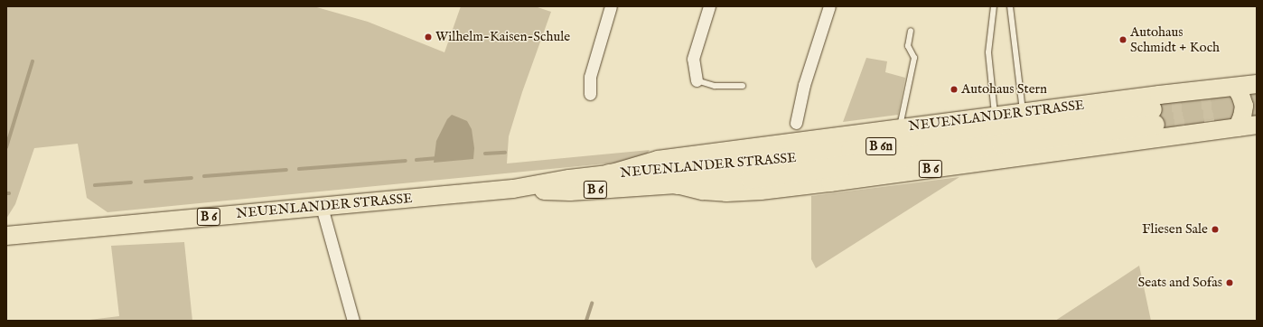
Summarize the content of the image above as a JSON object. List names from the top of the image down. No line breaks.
{"streets":{"highway":["NEUENLANDER STRASSE","B 6n"],"main road":["B 6"]},"places":["Wilhelm-Kaisen-Schule","Autohaus Schmidt + Koch","Autohaus Stern","Fliesen Sale","Seats and Sofas"]}
